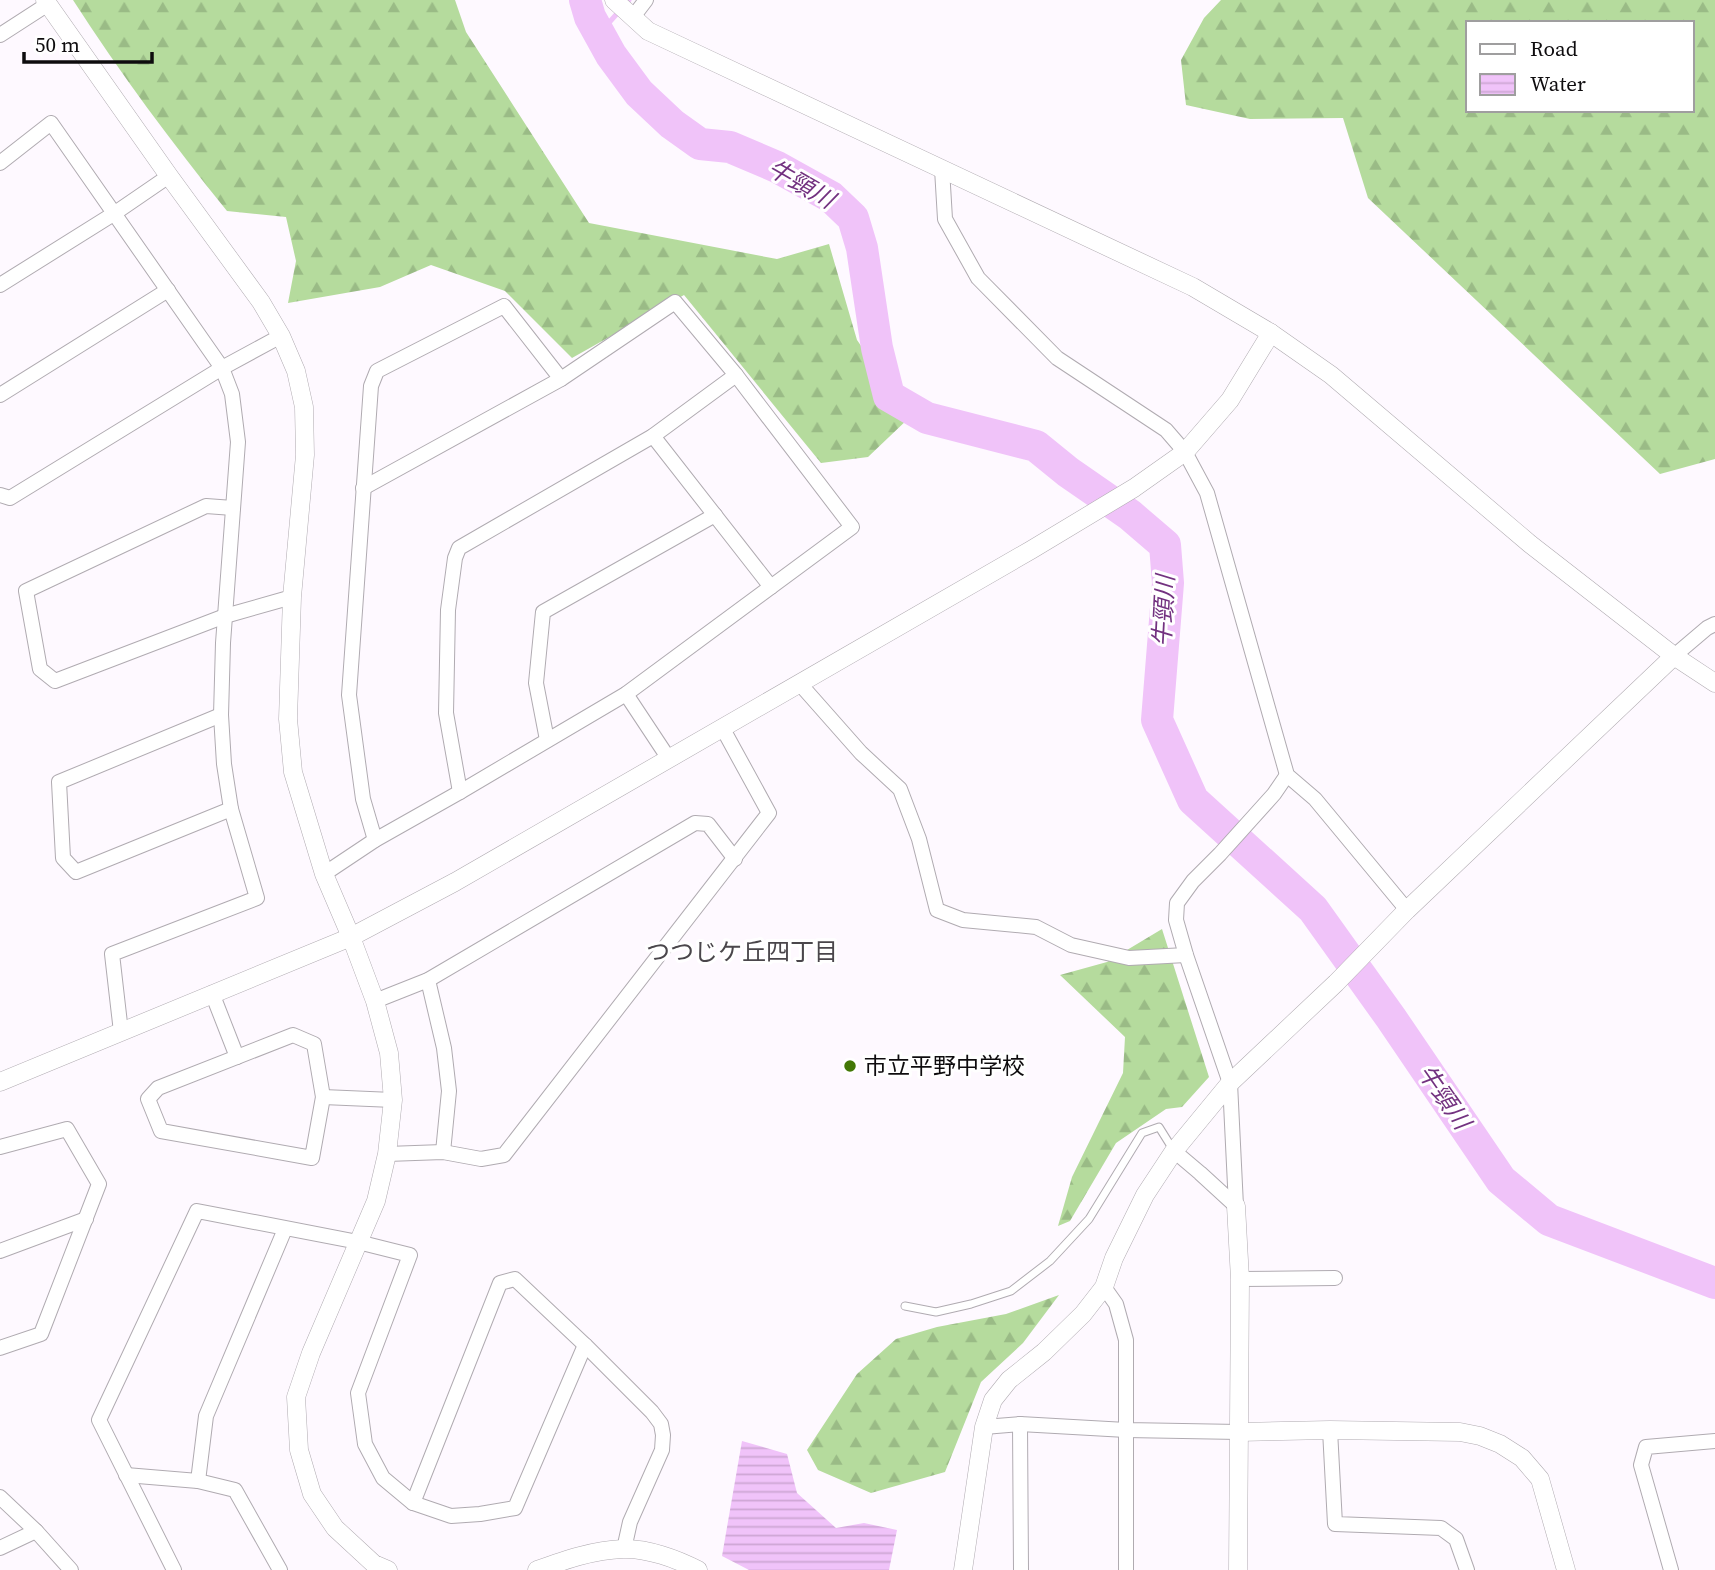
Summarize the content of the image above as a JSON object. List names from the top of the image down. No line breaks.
{"districts":["つつじケ丘四丁目"],"water":["牛頸川"],"places":["市立平野中学校"],"legend":["Road","Water"],"scale_bar":"50 m"}
